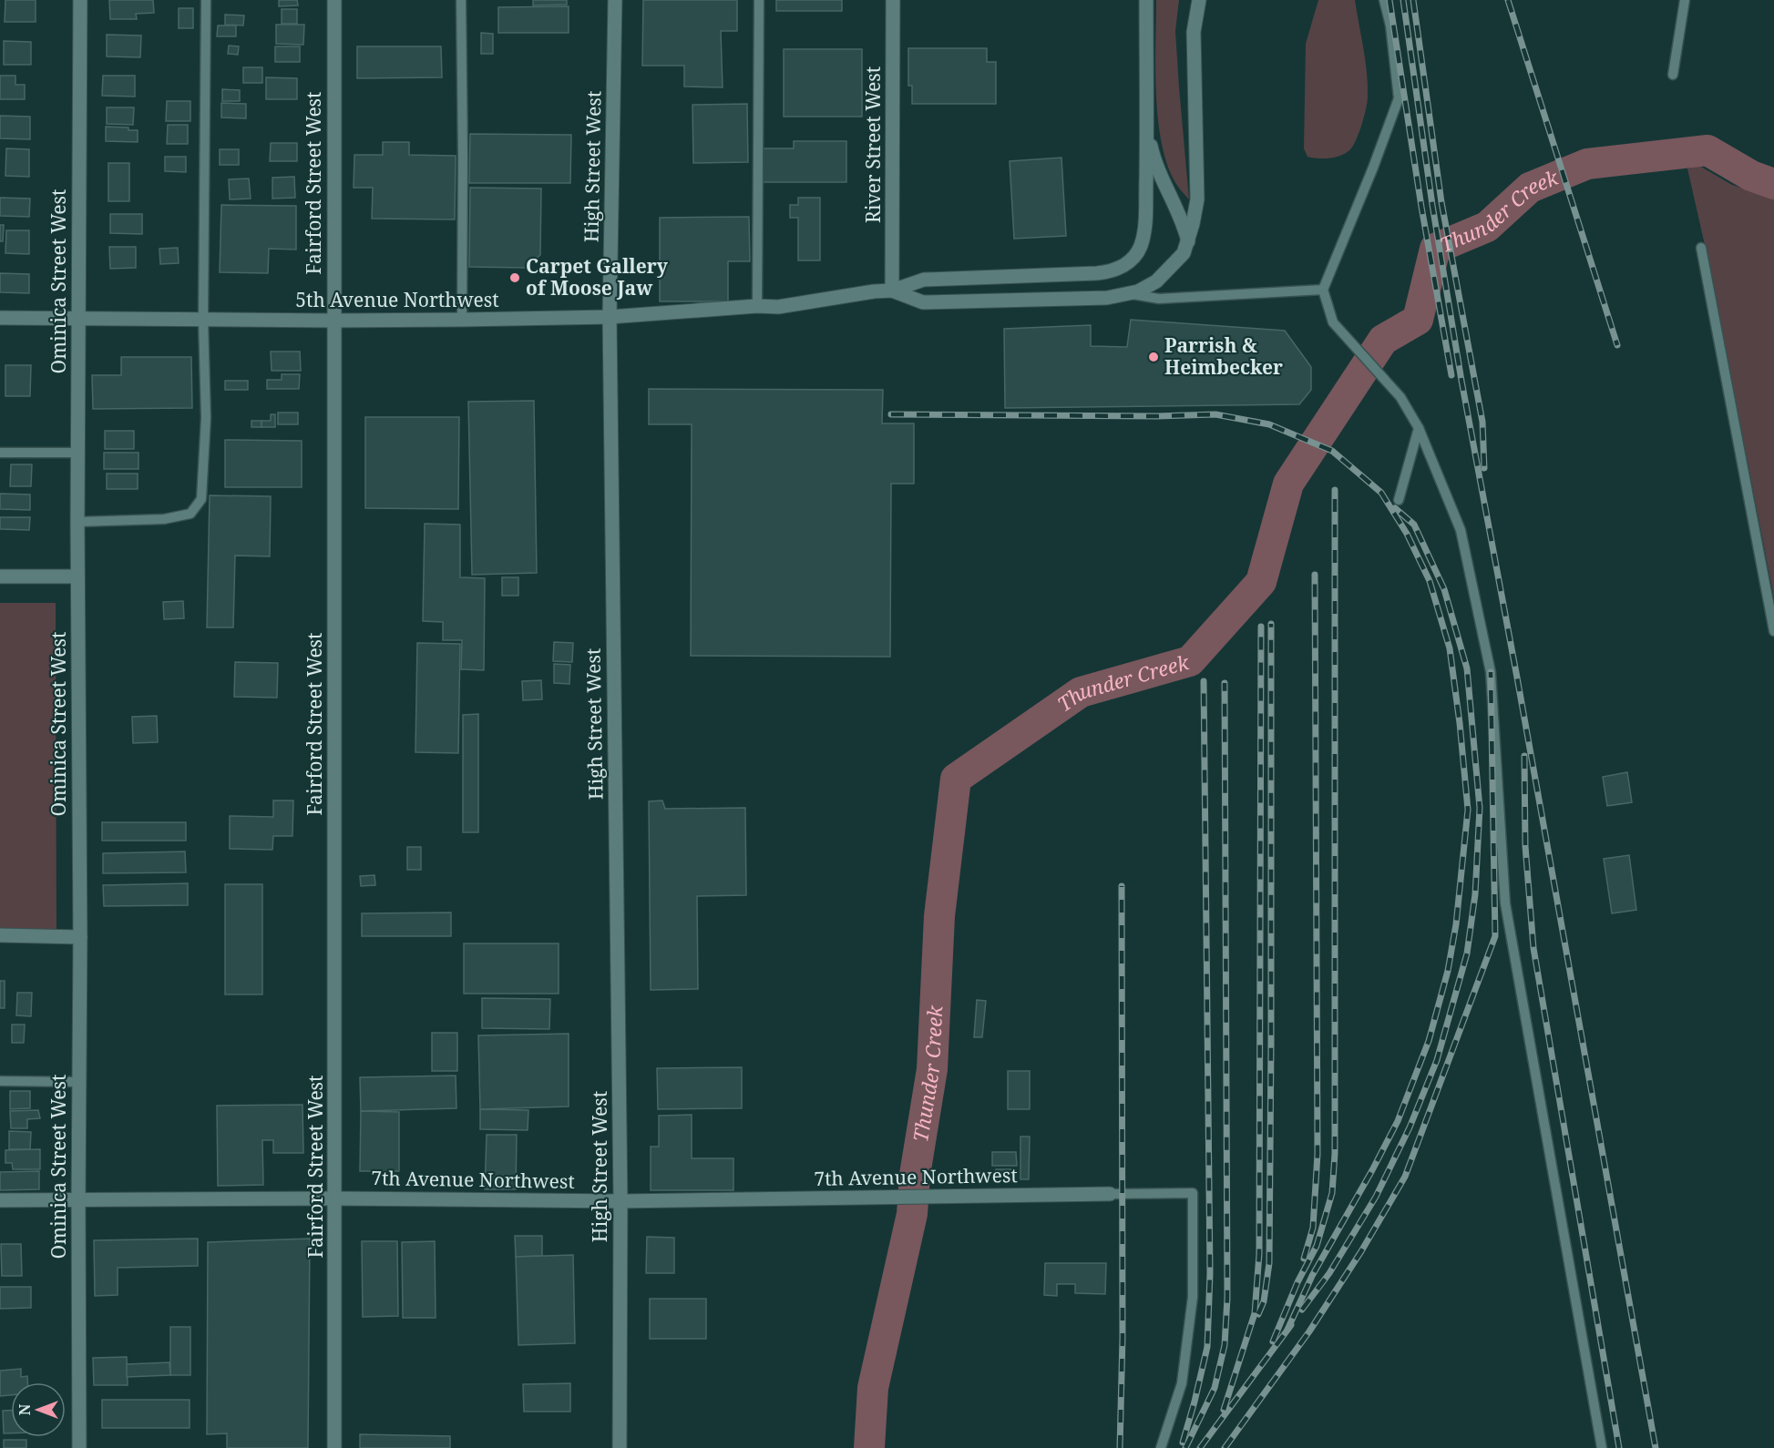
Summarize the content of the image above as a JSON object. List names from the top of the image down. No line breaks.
{"streets":{"street":["River Street West","High Street West","Fairford Street West","Ominica Street West","5th Avenue Northwest","7th Avenue Northwest"]},"crossings":[["River Street West","5th Avenue Northwest"],["High Street West","5th Avenue Northwest"],["High Street West","7th Avenue Northwest"],["Fairford Street West","5th Avenue Northwest"],["Fairford Street West","7th Avenue Northwest"],["Ominica Street West","5th Avenue Northwest"],["Ominica Street West","7th Avenue Northwest"]],"water":["Thunder Creek"],"places":["Carpet Gallery of Moose Jaw","Parrish & Heimbecker"],"north":"left"}
